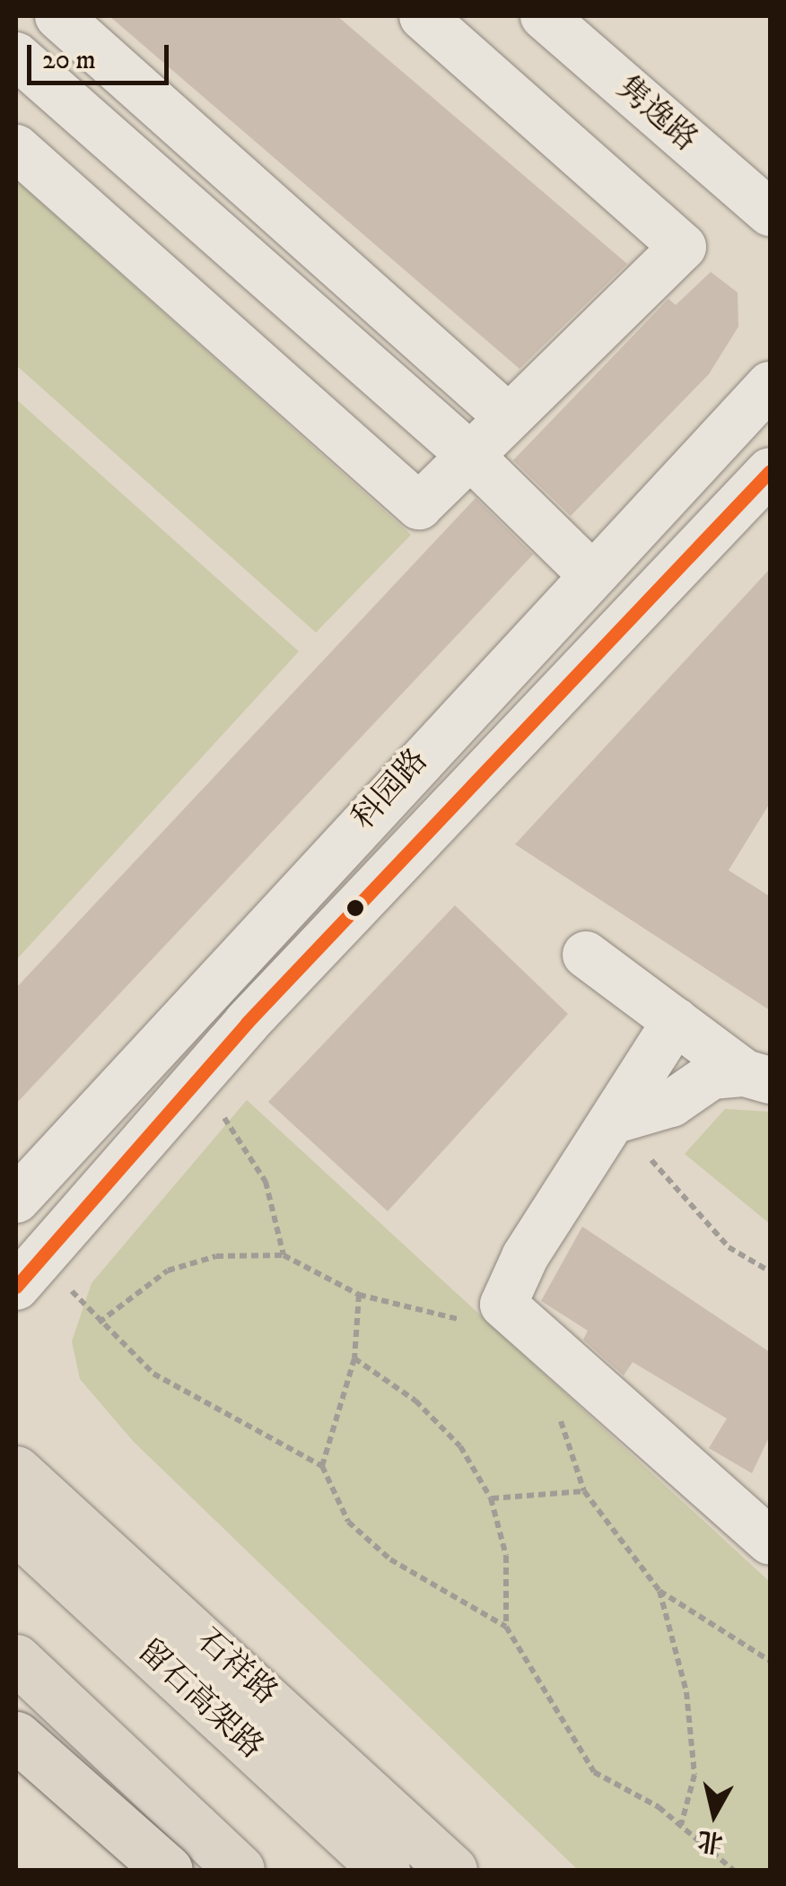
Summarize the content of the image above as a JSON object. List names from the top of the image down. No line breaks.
{"streets":{"main road":["石祥路","留石高架路"],"street":["隽逸路","科园路"]},"scale_bar":"20 m","north":"bottom"}
